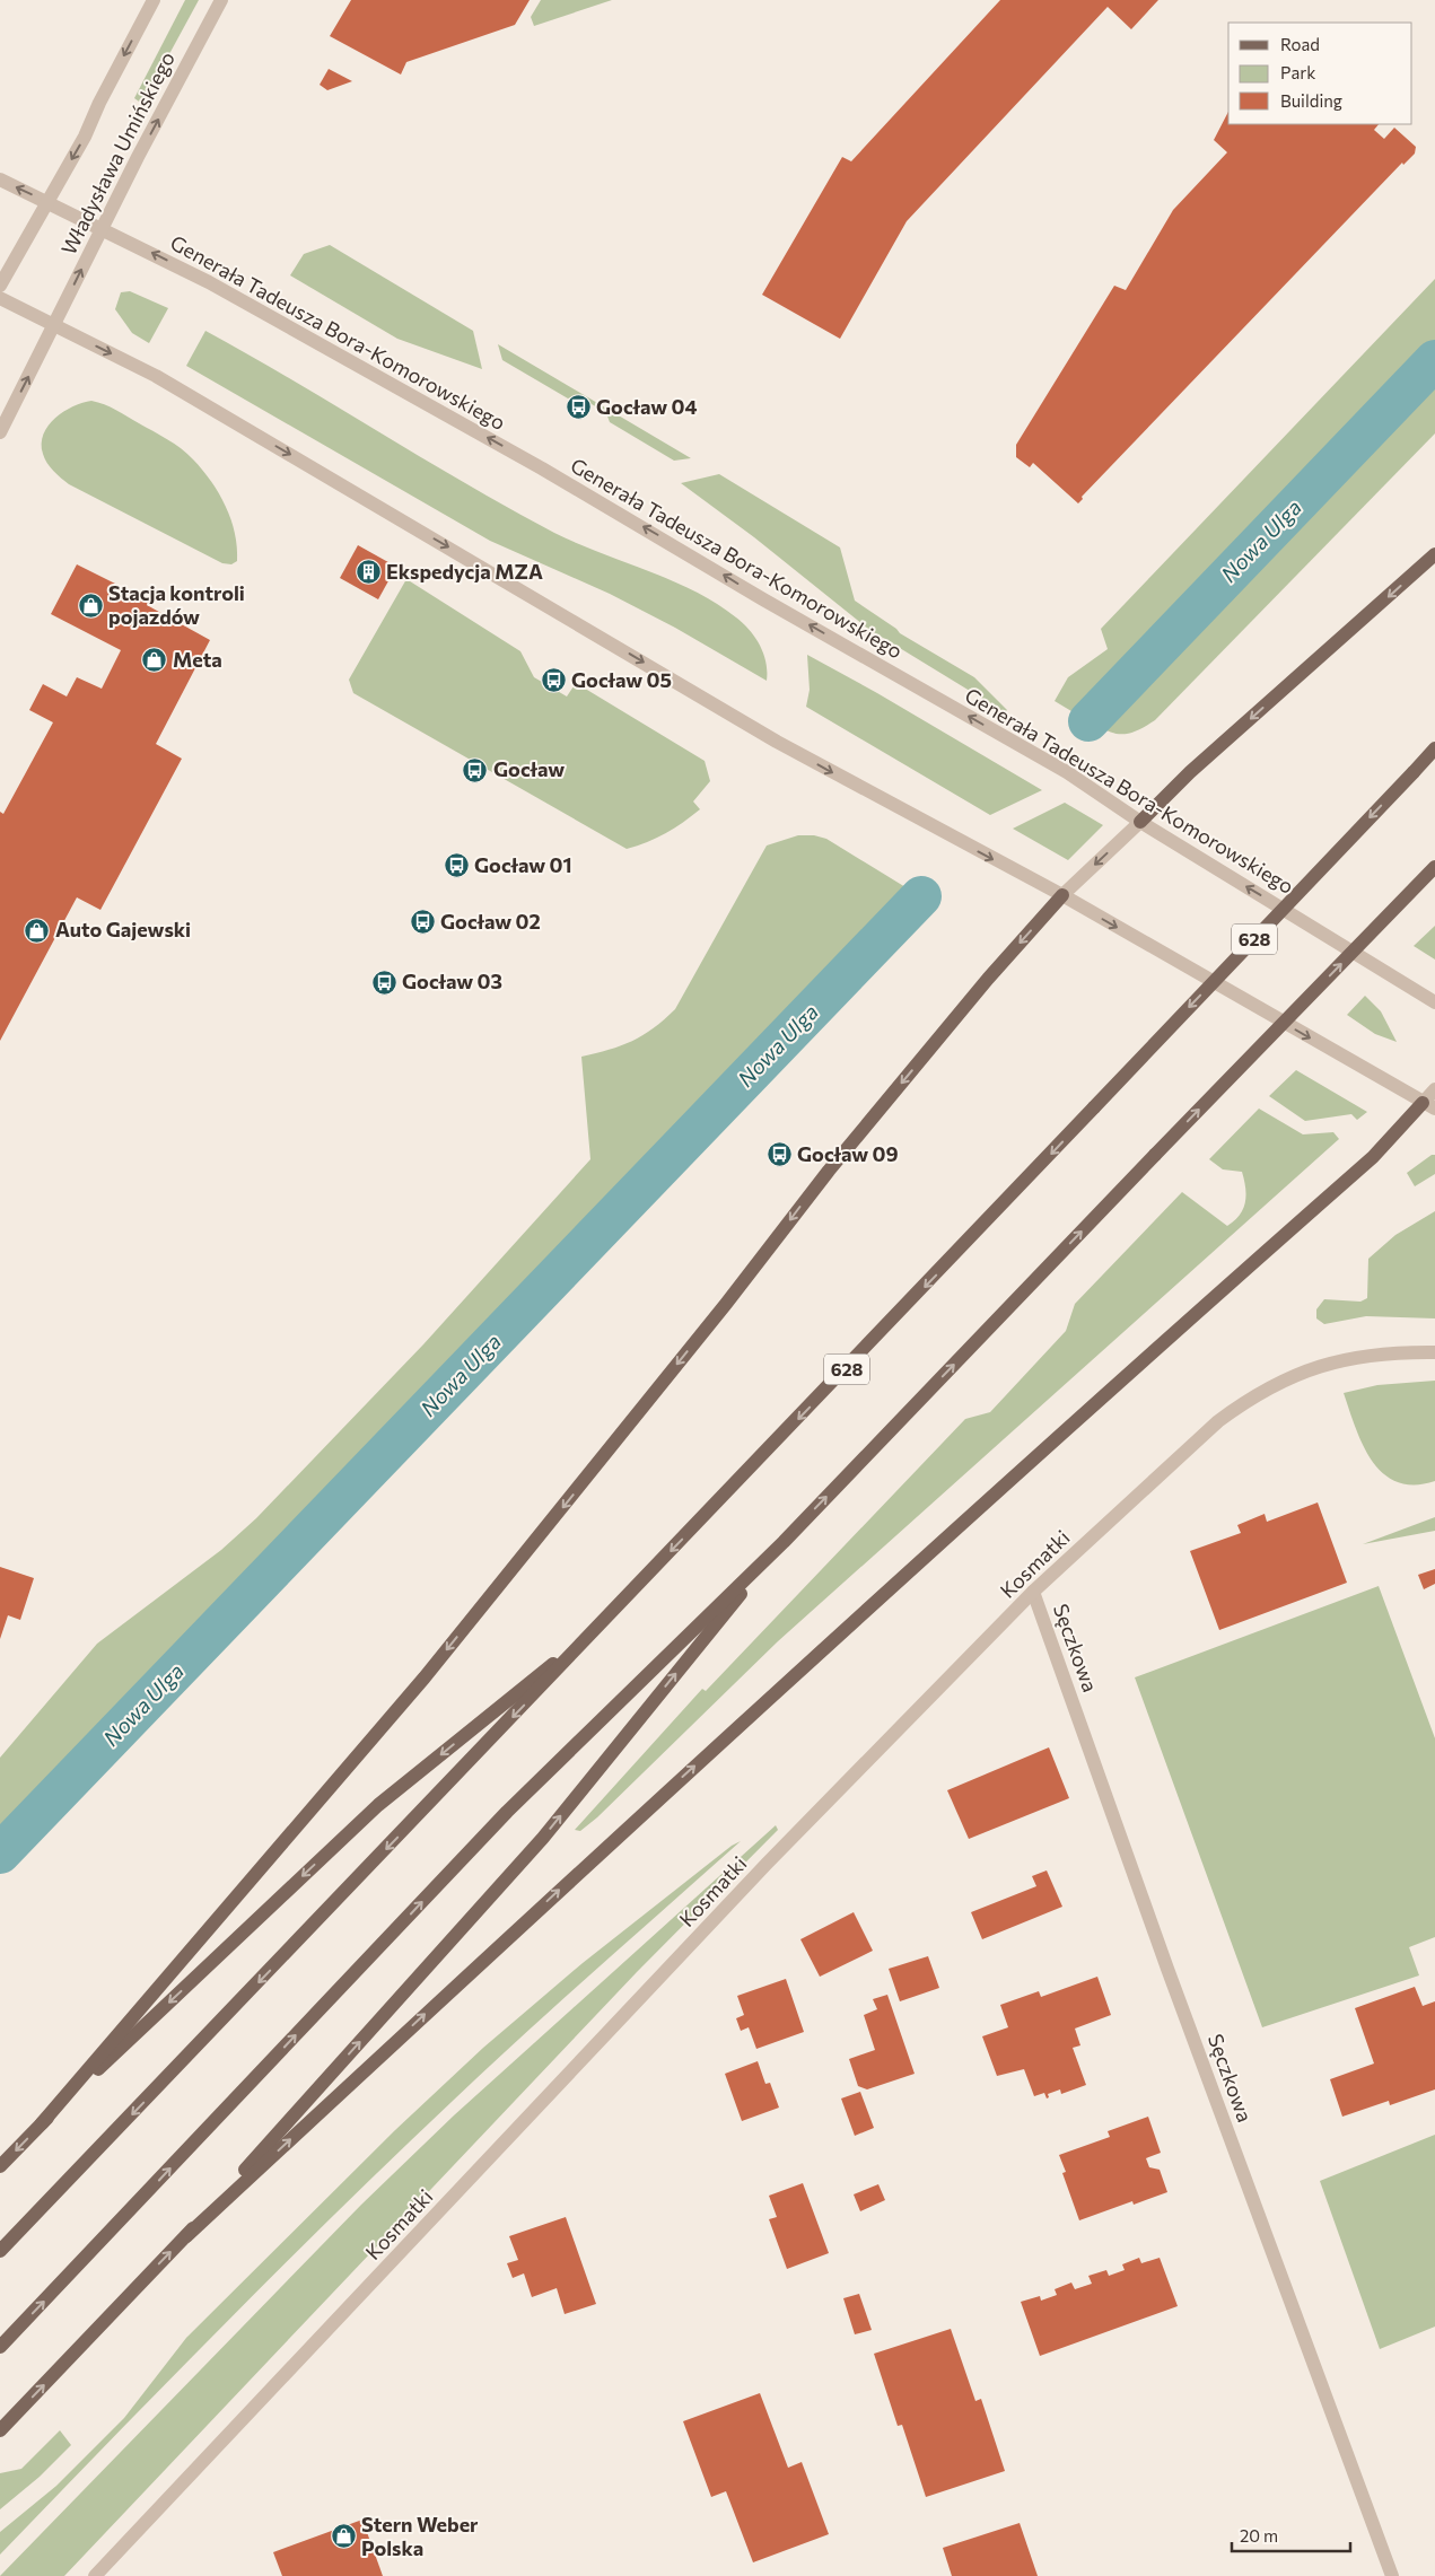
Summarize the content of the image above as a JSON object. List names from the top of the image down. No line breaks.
{"streets":{"main road":["628"],"street":["Władysława Umińskiego","Generała Tadeusza Bora-Komorowskiego","Kosmatki","Sęczkowa"]},"crossings":[["Władysława Umińskiego","Generała Tadeusza Bora-Komorowskiego"],["Kosmatki","Sęczkowa"]],"water":["Nowa Ulga"],"places":{"bus stop":["Gocław 04","Gocław 05","Gocław","Gocław 01","Gocław 02","Gocław 03","Gocław 09"],"building":["Ekspedycja MZA"],"shop":["Stacja kontroli pojazdów","Meta","Auto Gajewski","Stern Weber Polska"]},"legend":["Road","Park","Building"],"scale_bar":"20 m"}
